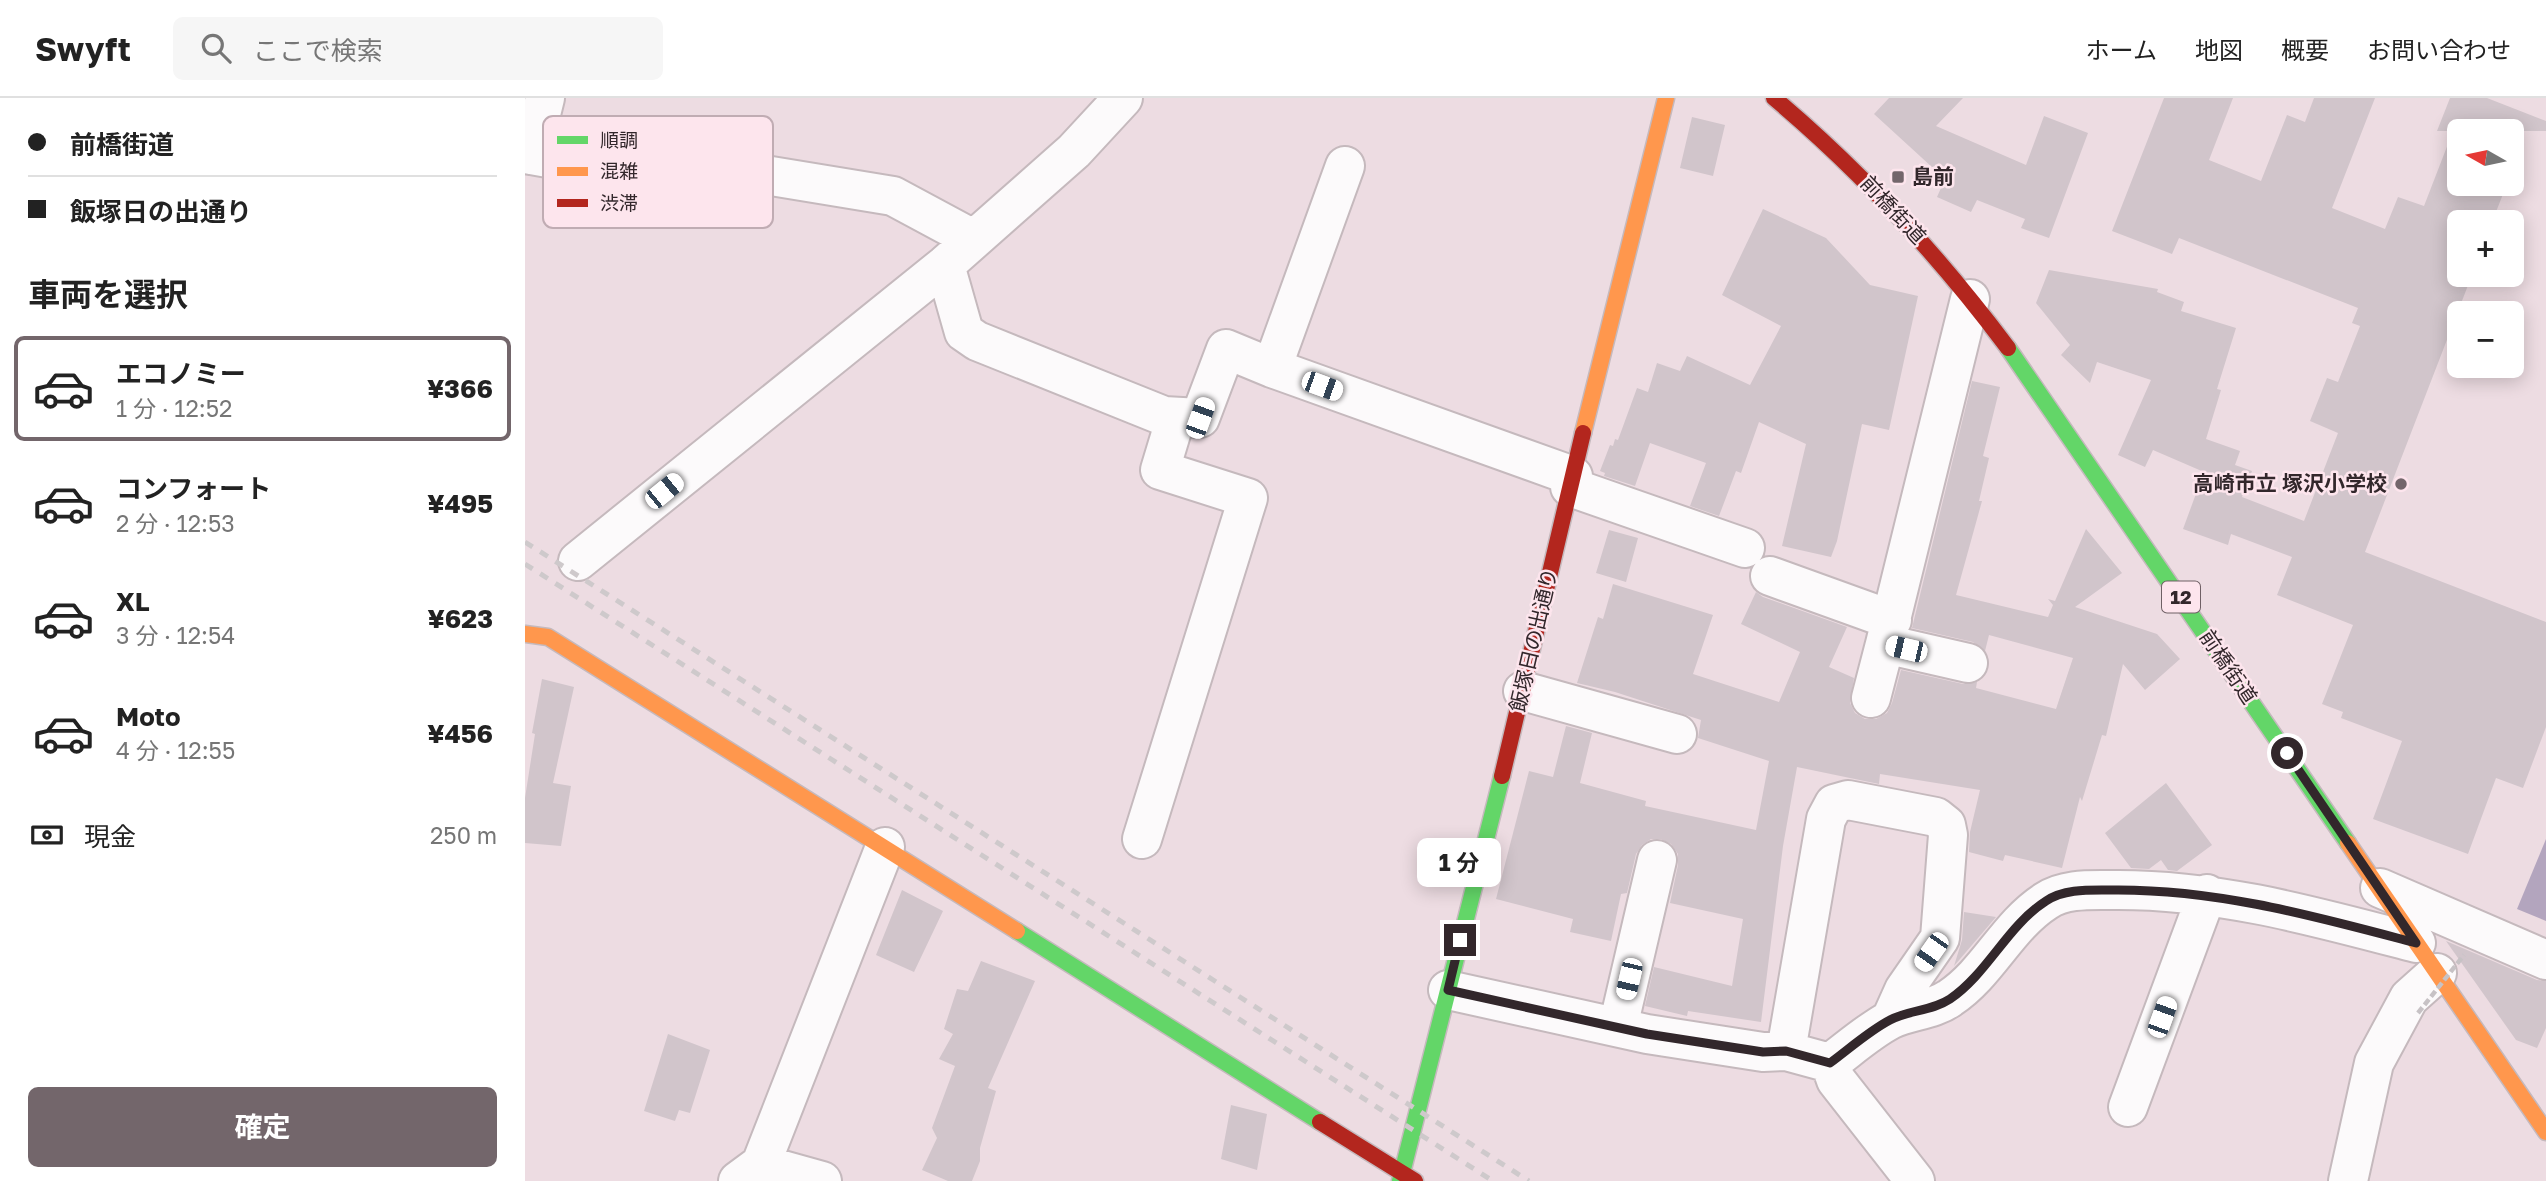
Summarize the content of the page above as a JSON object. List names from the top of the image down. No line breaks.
{"streets":{"street":["前橋街道","12","飯塚日の出通り"]},"places":{"transit":["島前"],"other":["高崎市立 塚沢小学校"]},"legend":["順調","混雑","渋滞"],"north":"left","page":{"header":"Swyft","search":"ここで検索","nav":["ホーム","地図","概要","お問い合わせ"],"banner":["前橋街道","飯塚日の出通り"],"map_buttons":["+","−"],"heading":"車両を選択","list":[{"name":"エコノミー","note":"1 分 · 12:52","value":"¥366"},{"name":"コンフォート","note":"2 分 · 12:53","value":"¥495"},{"name":"XL","note":"3 分 · 12:54","value":"¥623"},{"name":"Moto","note":"4 分 · 12:55","value":"¥456"}],"pay":["現金","250 m"],"bubble":"1 分","buttons":"確定"}}
